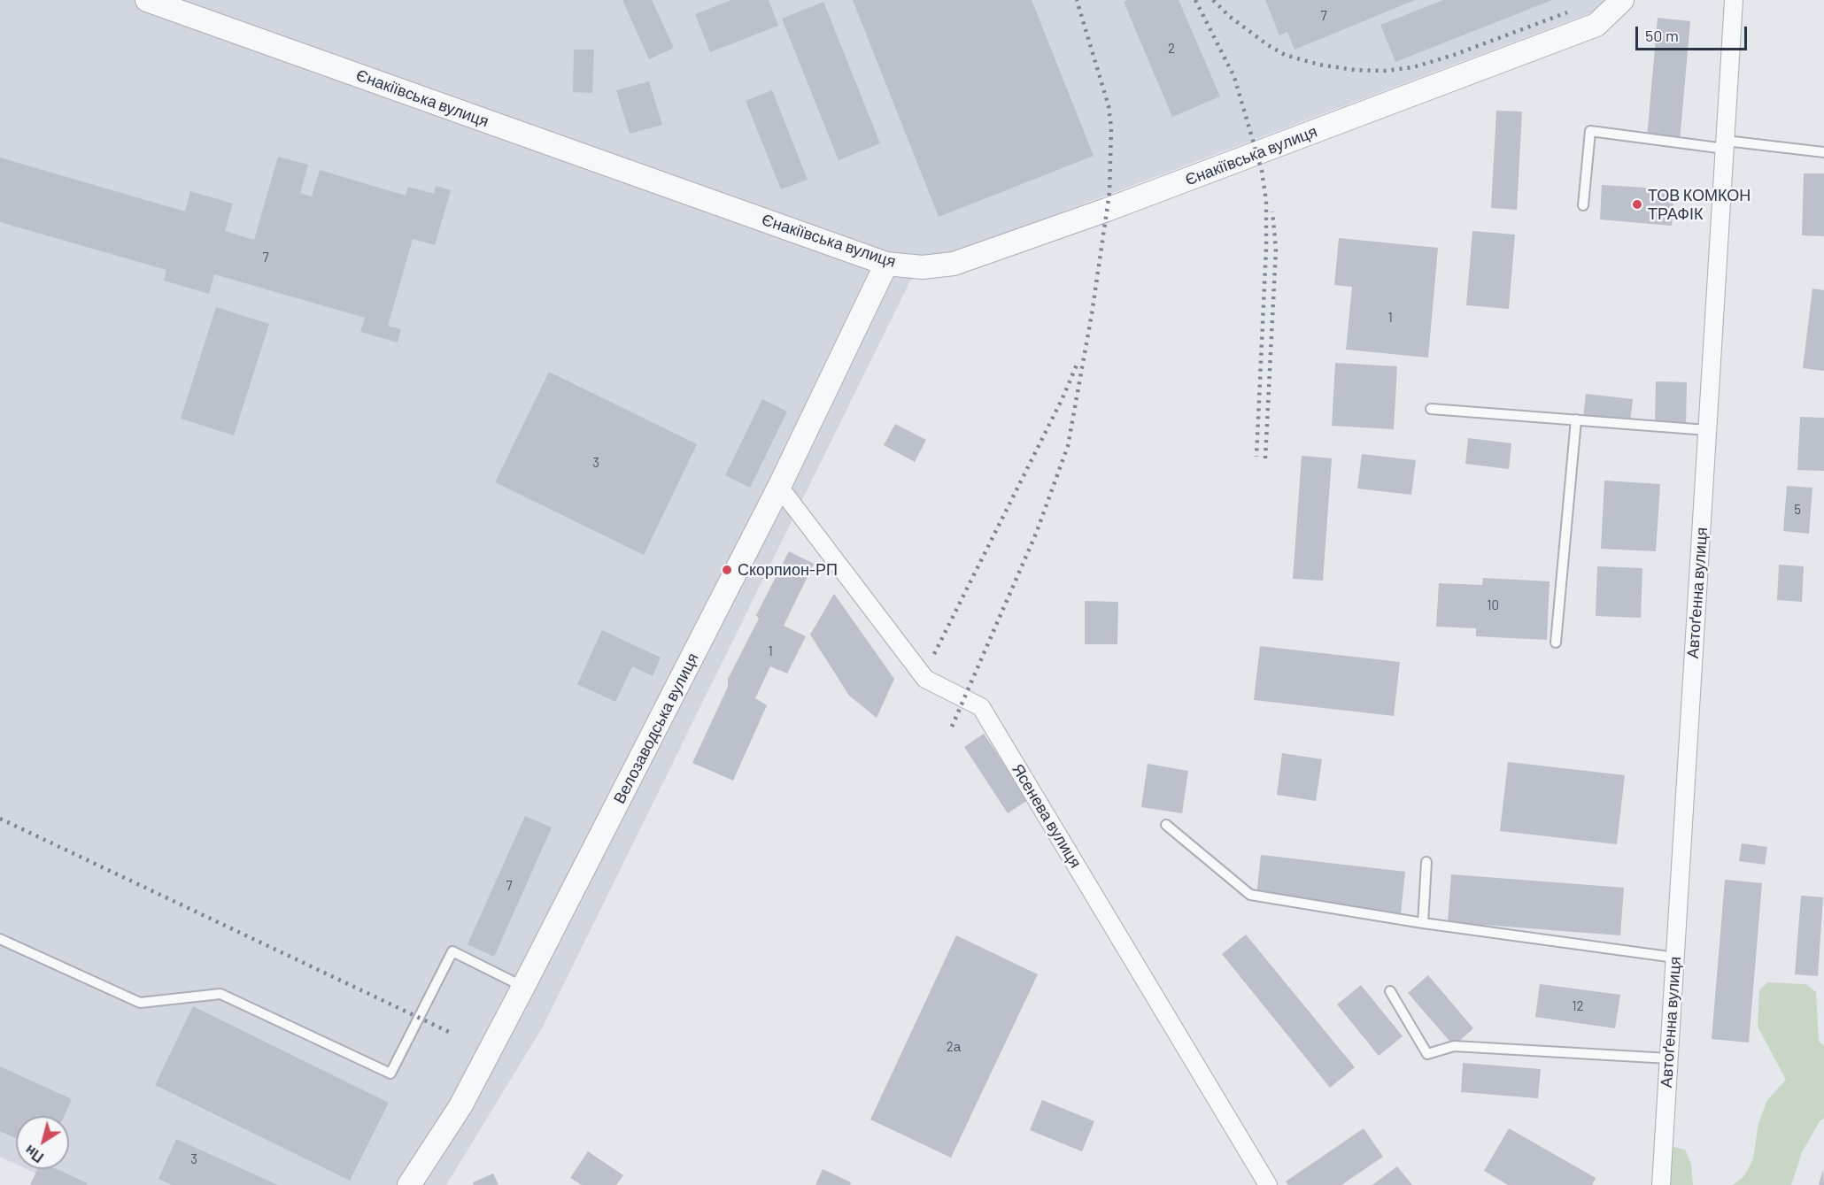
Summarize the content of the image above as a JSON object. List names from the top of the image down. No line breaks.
{"streets":{"street":["Єнакіївська вулиця","Автоґенна вулиця","Велозаводська вулиця","Ясенева вулиця"]},"crossings":[["Єнакіївська вулиця","Велозаводська вулиця"],["Велозаводська вулиця","Ясенева вулиця"]],"places":["ТОВ КОМКОН ТРАФІК","Скорпион-РП"],"house_numbers":["7","2","7","1","3","5","10","1","7","12","2а","3"],"scale_bar":"50 m","north":"bottom left"}
